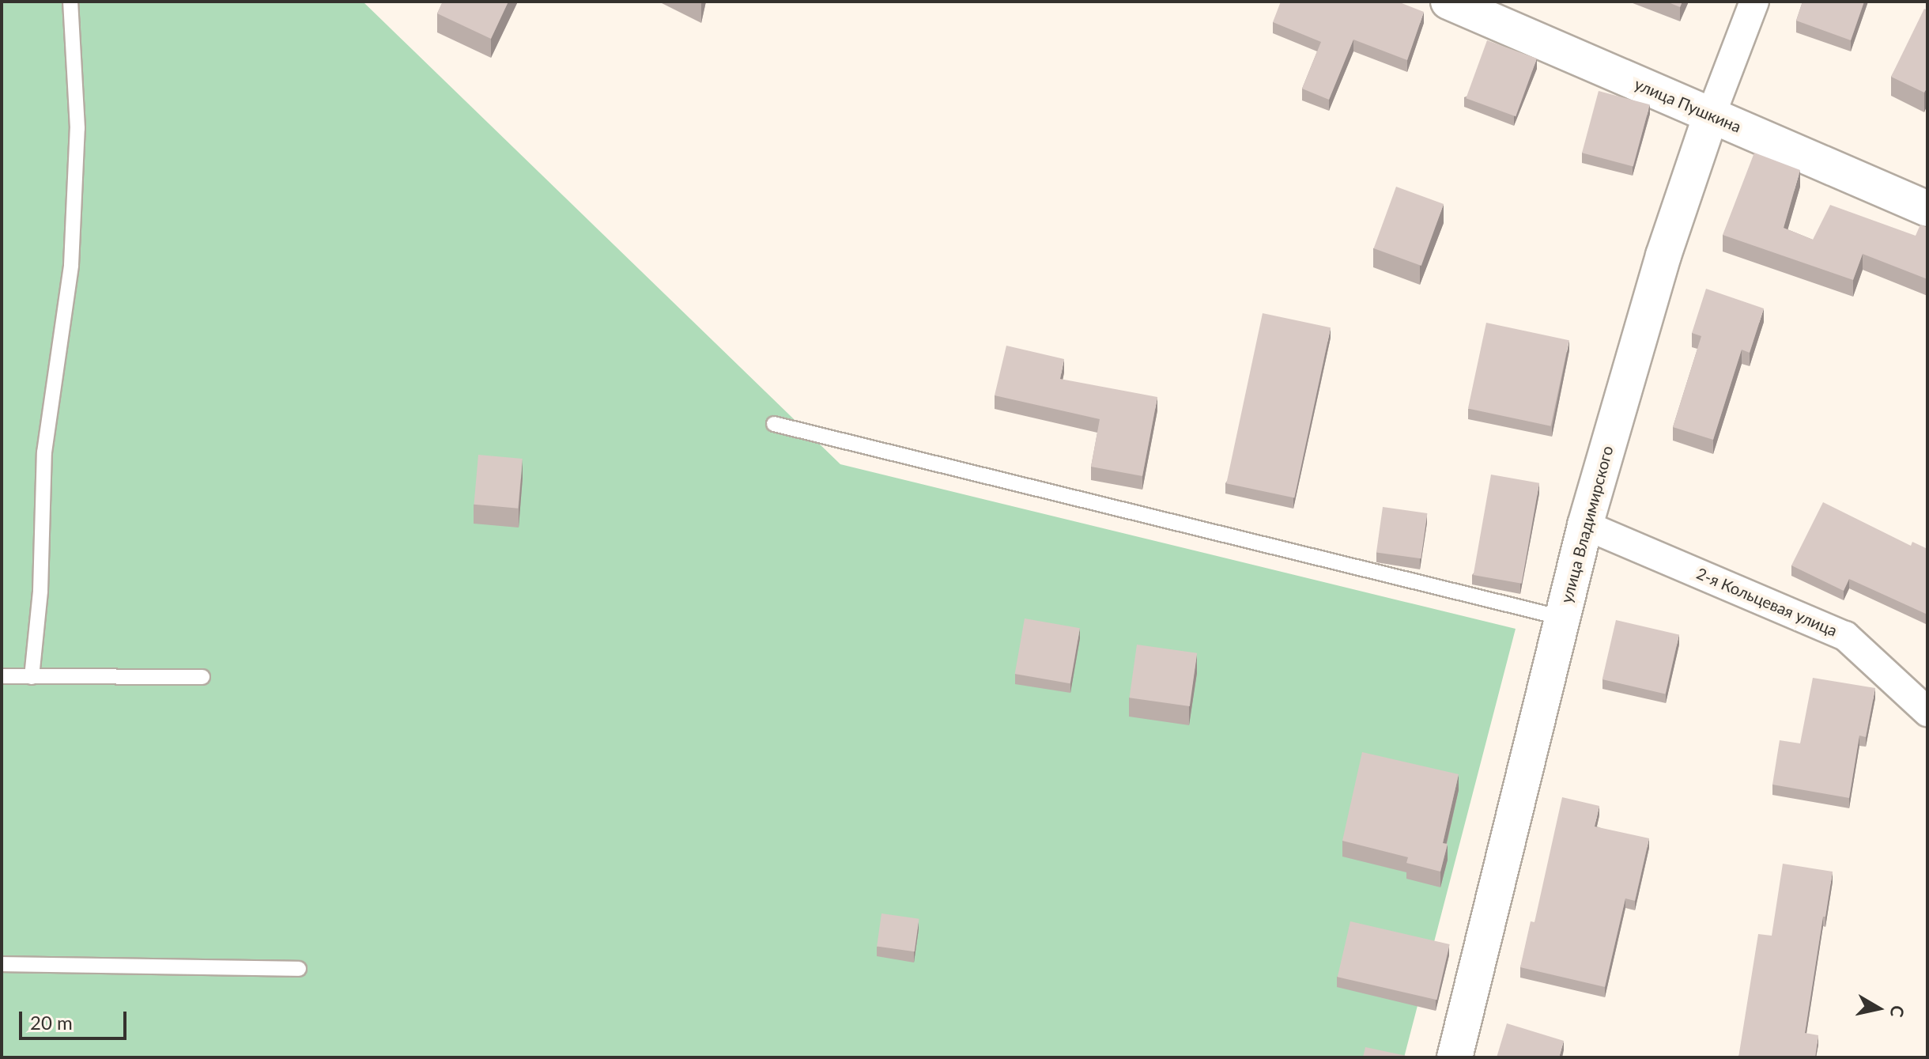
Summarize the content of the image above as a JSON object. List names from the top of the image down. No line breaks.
{"streets":{"street":["улица Пушкина","улица Владимирского","2-я Кольцевая улица"]},"crossings":[["улица Пушкина","улица Владимирского"],["улица Владимирского","2-я Кольцевая улица"]],"scale_bar":"20 m","north":"right"}
